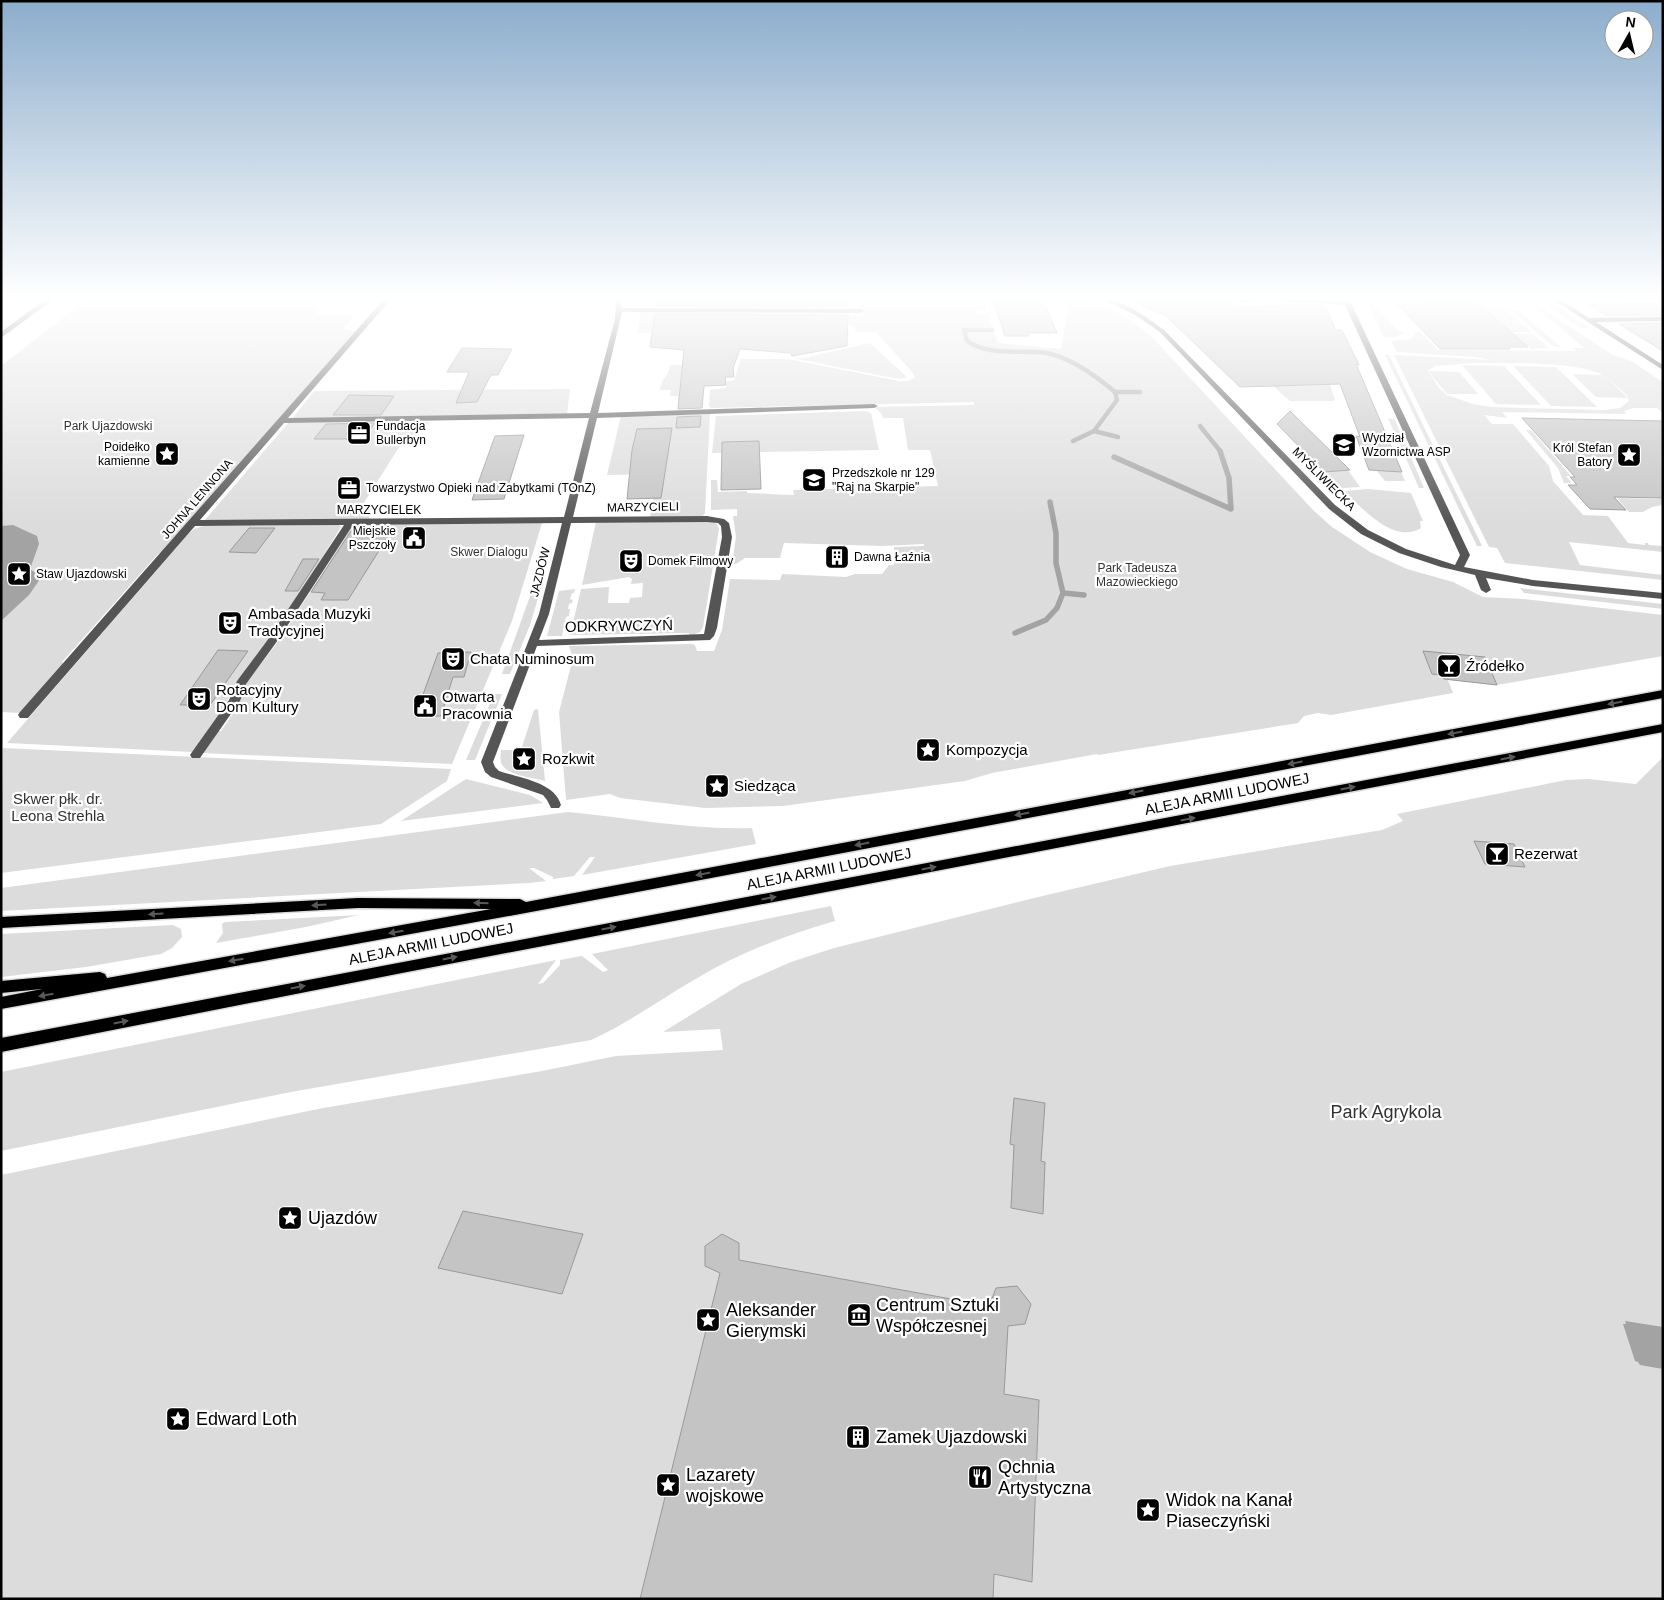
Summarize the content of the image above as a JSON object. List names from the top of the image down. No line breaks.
{"streets":{"main road":["ALEJA ARMII LUDOWEJ"],"street":["MYŚLIWIECKA","JOHNA LENNONA","MARZYCIELI","MARZYCIELEK","JAZDÓW","ODKRYWCZYŃ"]},"crossings":[["JOHNA LENNONA","MARZYCIELEK"],["MARZYCIELI","MARZYCIELEK"],["MARZYCIELI","JAZDÓW"],["MARZYCIELI","ODKRYWCZYŃ"],["MARZYCIELEK","JAZDÓW"],["JAZDÓW","ODKRYWCZYŃ"]],"parks":["Park Ujazdowski","Skwer Dialogu","Park Tadeusza Mazowieckiego","Skwer płk. dr. Leona Strehla","Park Agrykola"],"places":{"office":["Fundacja Bullerbyn","Towarzystwo Opieki nad Zabytkami (TOnZ)"],"school or university":["Wydział Wzornictwa ASP","Przedszkole nr 129 \"Raj na Skarpie\""],"place":["Poidełko kamienne","Król Stefan Batory","Staw Ujazdowski","Kompozycja","Rozkwit","Siedząca","Ujazdów","Aleksander Gierymski","Edward Loth","Lazarety wojskowe","Widok na Kanał Piaseczyński"],"public building":["Miejskie Pszczoły","Otwarta Pracownia"],"building":["Dawna Łaźnia","Zamek Ujazdowski"],"theatre":["Domek Filmowy","Ambasada Muzyki Tradycyjnej","Chata Numinosum","Rotacyjny Dom Kultury"],"bar":["Źródełko","Rezerwat"],"museum":["Centrum Sztuki Współczesnej"],"restaurant":["Qchnia Artystyczna"]},"north":"top"}
